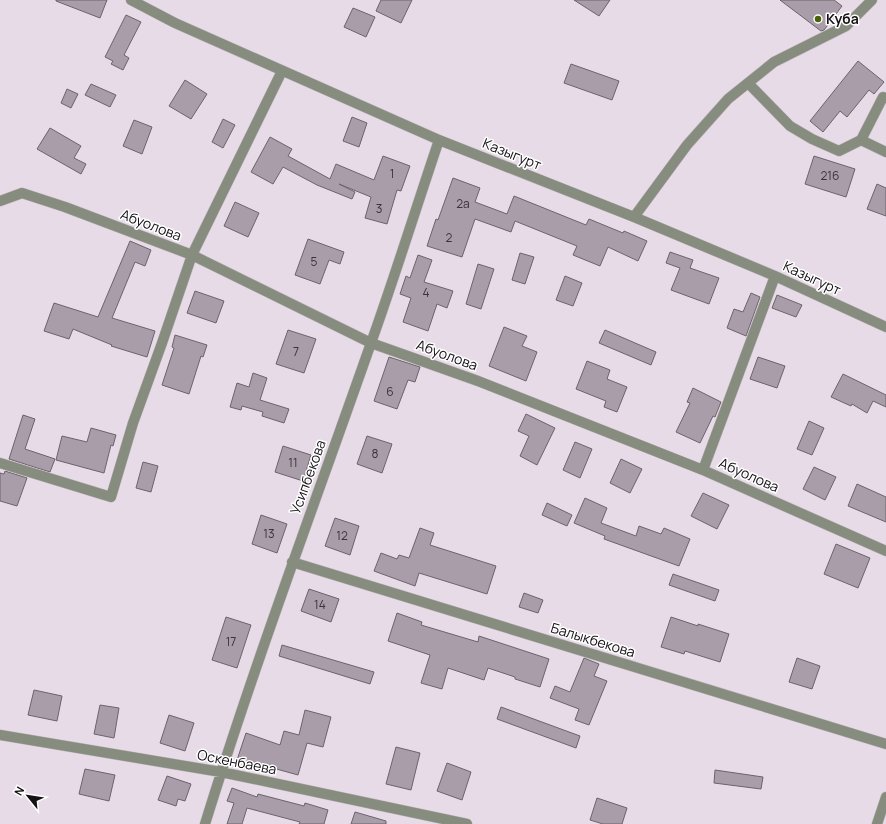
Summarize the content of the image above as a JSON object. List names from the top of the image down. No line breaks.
{"streets":{"street":["Казыгурт","Абуолова","Усипбекова","Балыкбекова","Оскенбаева"]},"crossings":[["Казыгурт","Усипбекова"],["Абуолова","Усипбекова"],["Усипбекова","Балыкбекова"],["Усипбекова","Оскенбаева"]],"places":["Куба"],"house_numbers":["1","216","2а","3","2","5","4","7","6","8","11","13","12","14","17"],"north":"top left"}
